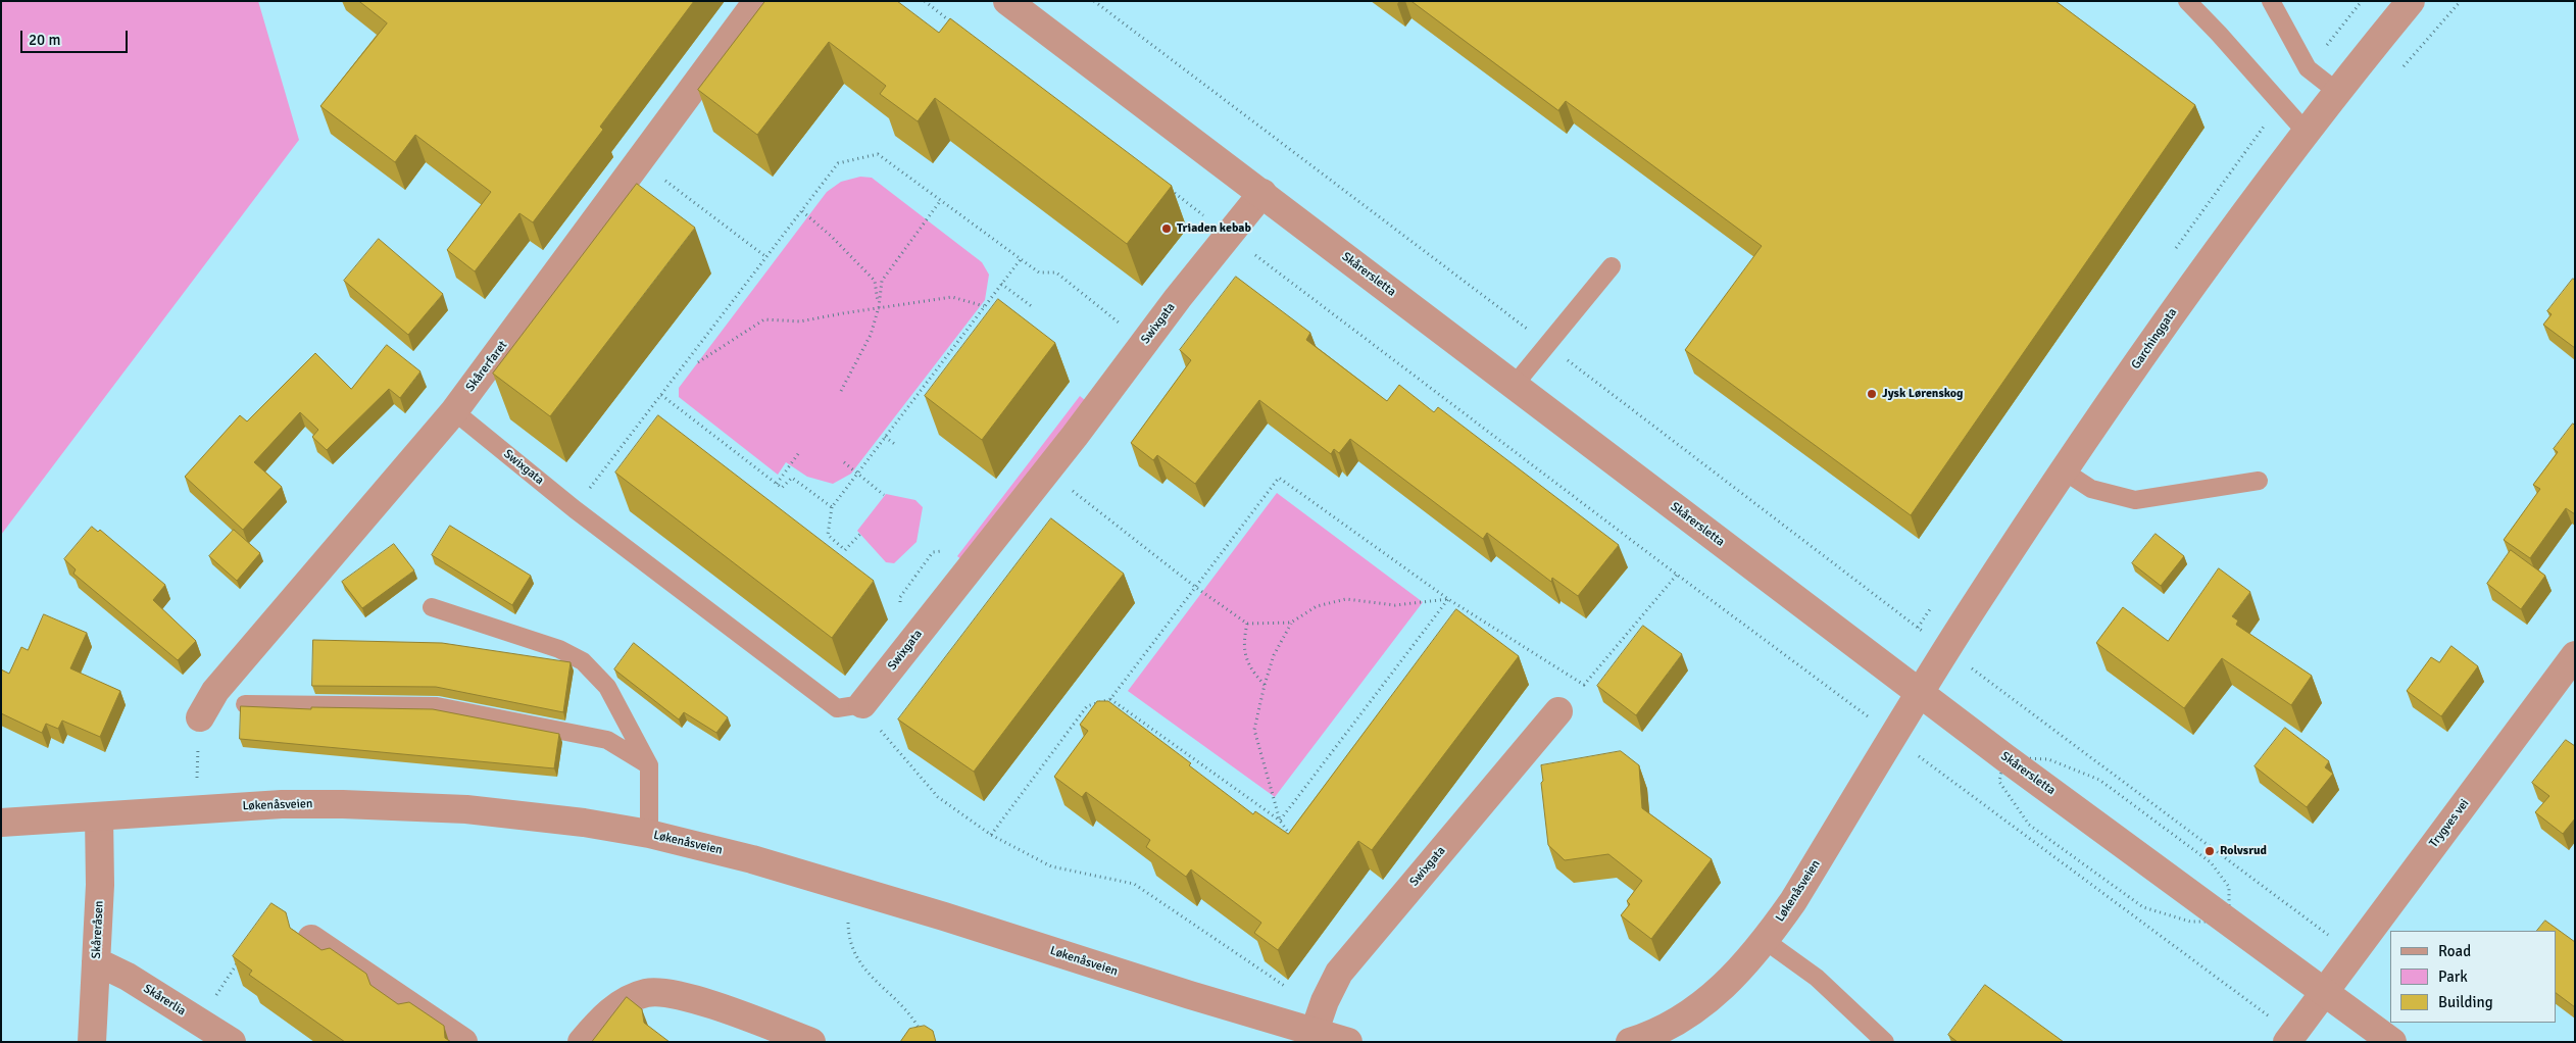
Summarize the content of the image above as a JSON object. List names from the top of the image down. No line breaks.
{"streets":{"street":["Skårersletta","Swixgata","Garchinggata","Skårerfaret","Løkenåsveien","Trygves vei","Skåreråsen","Skårerlia"]},"crossings":[["Skårersletta","Swixgata"],["Skårersletta","Garchinggata"],["Skårersletta","Løkenåsveien"],["Skårersletta","Trygves vei"],["Swixgata","Skårerfaret"],["Swixgata","Løkenåsveien"],["Garchinggata","Løkenåsveien"],["Løkenåsveien","Skåreråsen"],["Skåreråsen","Skårerlia"]],"places":["Triaden kebab","Jysk Lørenskog","Rolvsrud"],"legend":["Road","Park","Building"],"scale_bar":"20 m"}
